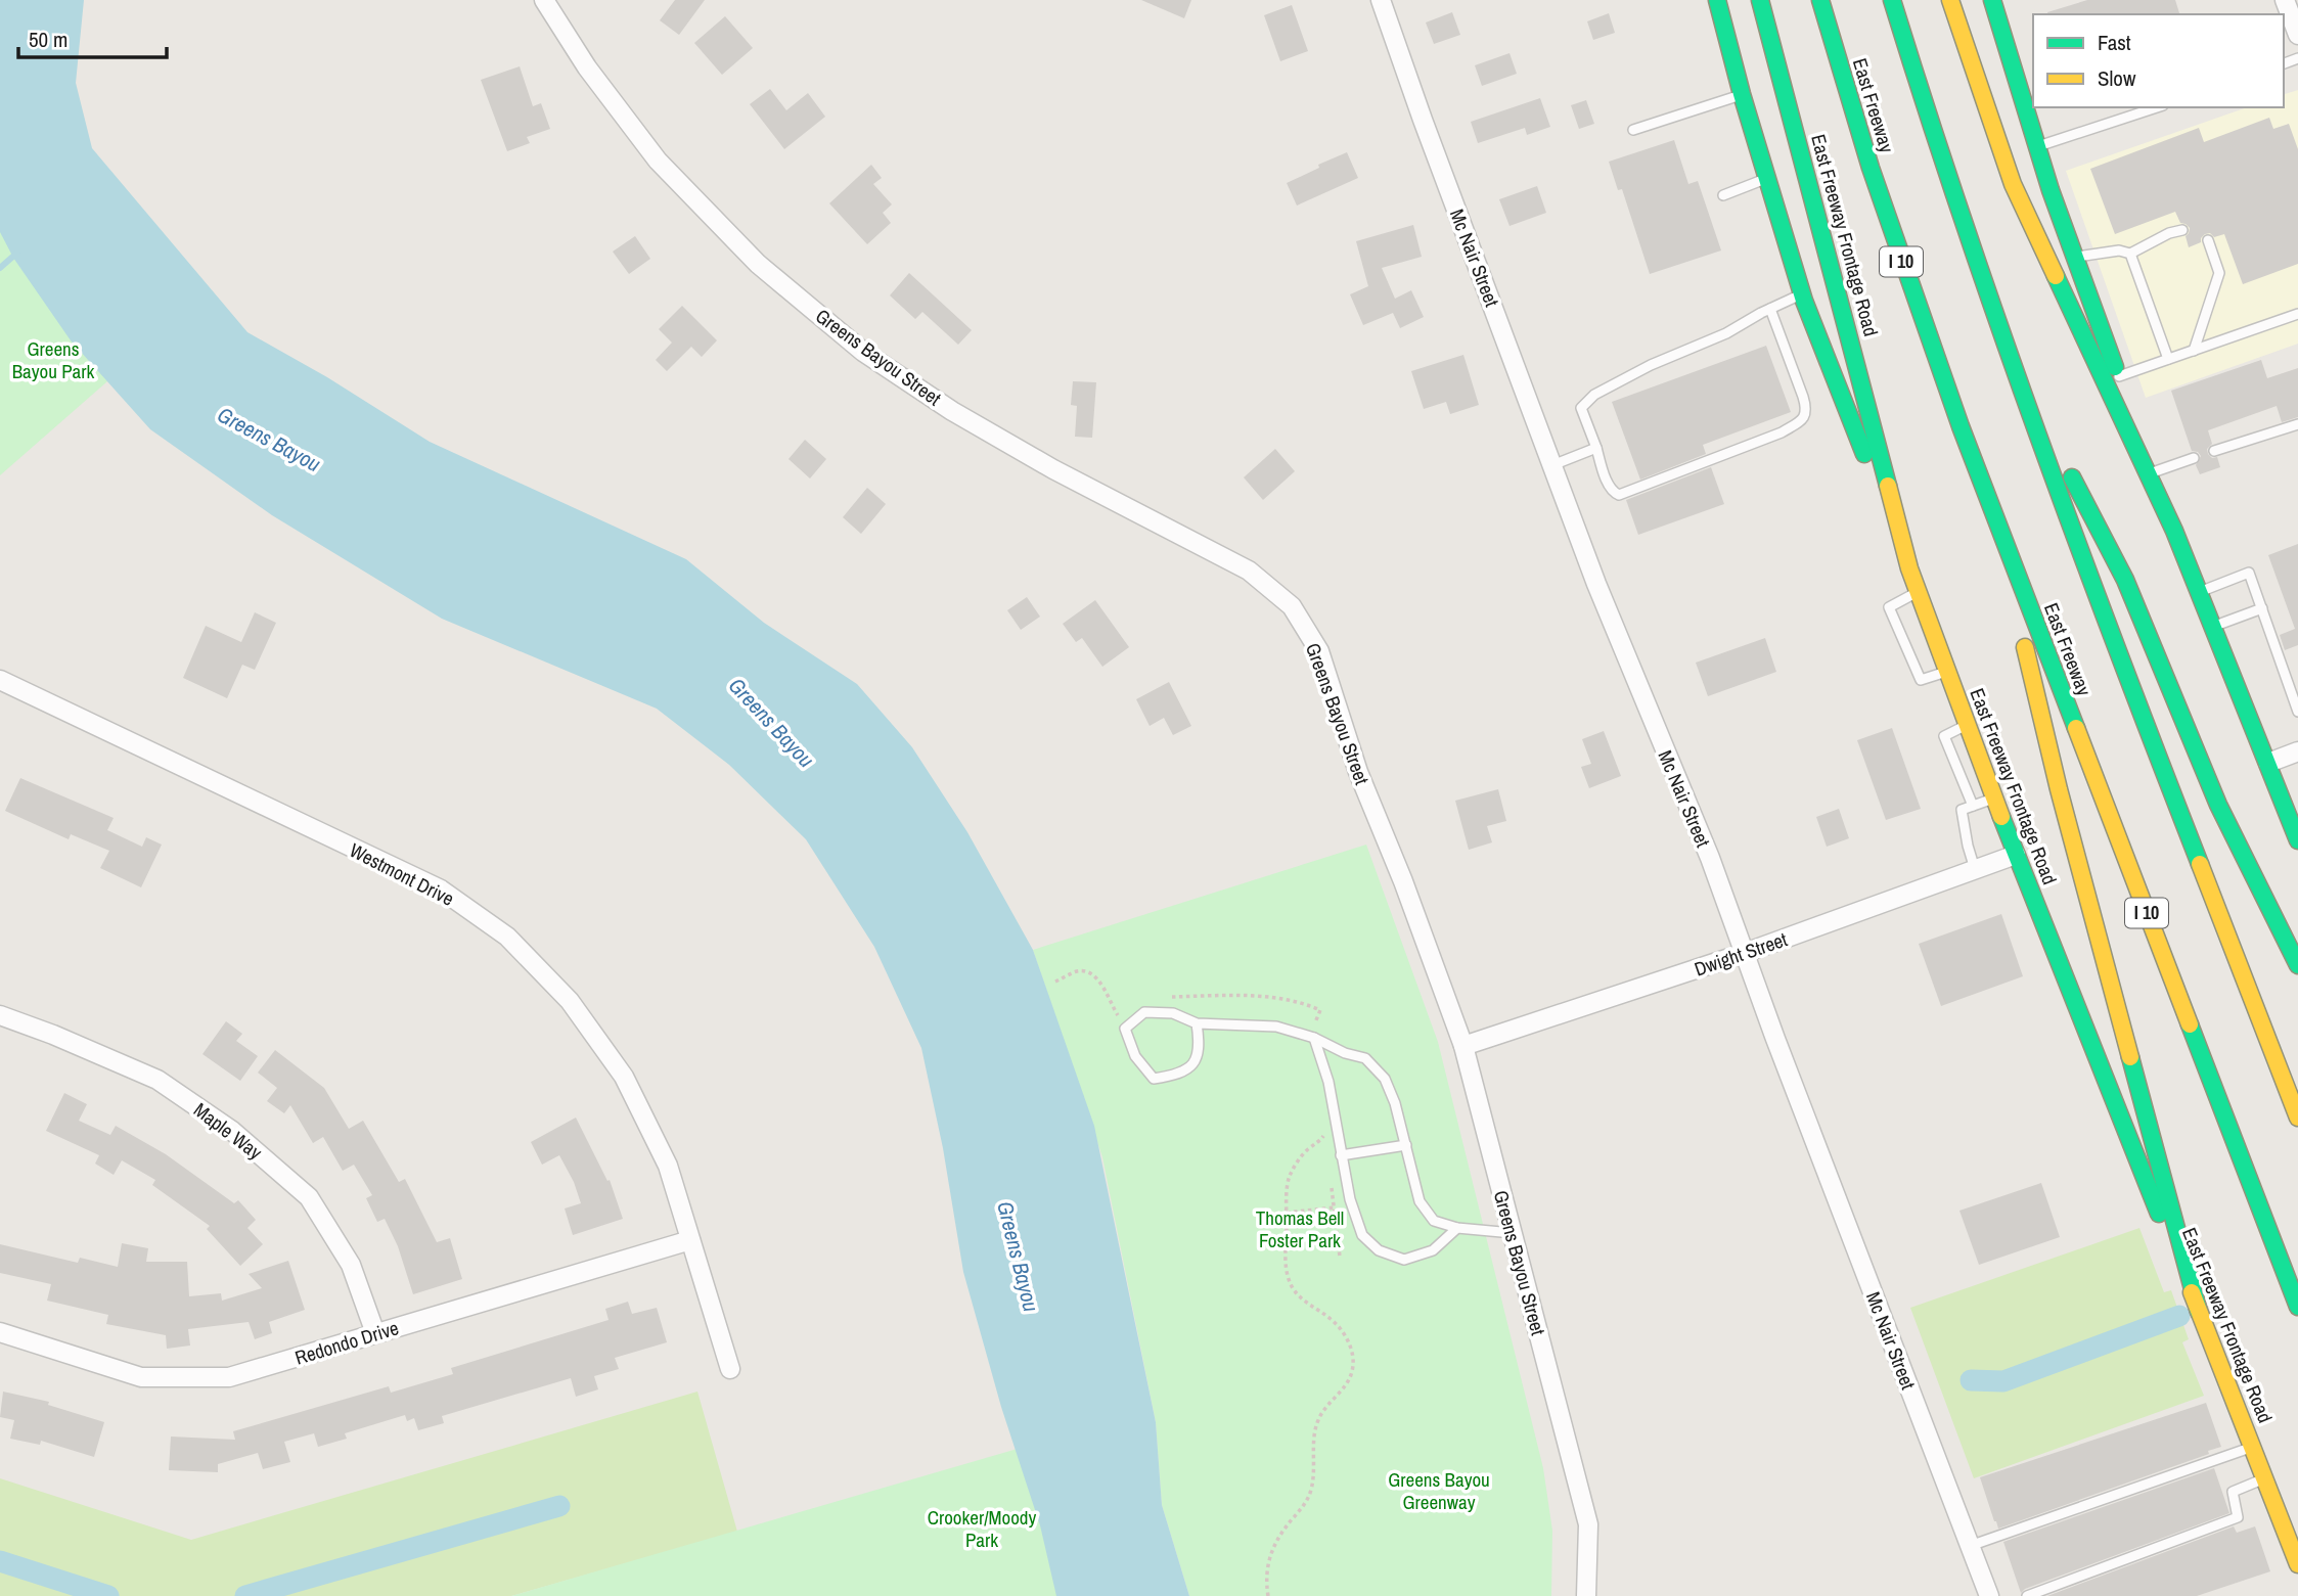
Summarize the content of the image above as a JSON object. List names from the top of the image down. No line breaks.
{"streets":{"main road":["East Freeway","East Freeway Frontage Road","I 10"],"street":["Mc Nair Street","Greens Bayou Street","Westmont Drive","Dwight Street","Maple Way","Redondo Drive"]},"crossings":[["East Freeway Frontage Road","Dwight Street"],["Mc Nair Street","Dwight Street"],["Greens Bayou Street","Dwight Street"],["Westmont Drive","Redondo Drive"],["Maple Way","Redondo Drive"]],"water":["Greens Bayou"],"parks":["Greens Bayou Park","Thomas Bell Foster Park","Greens Bayou Greenway","Crooker/Moody Park"],"legend":["Fast","Slow"],"scale_bar":"50 m"}
